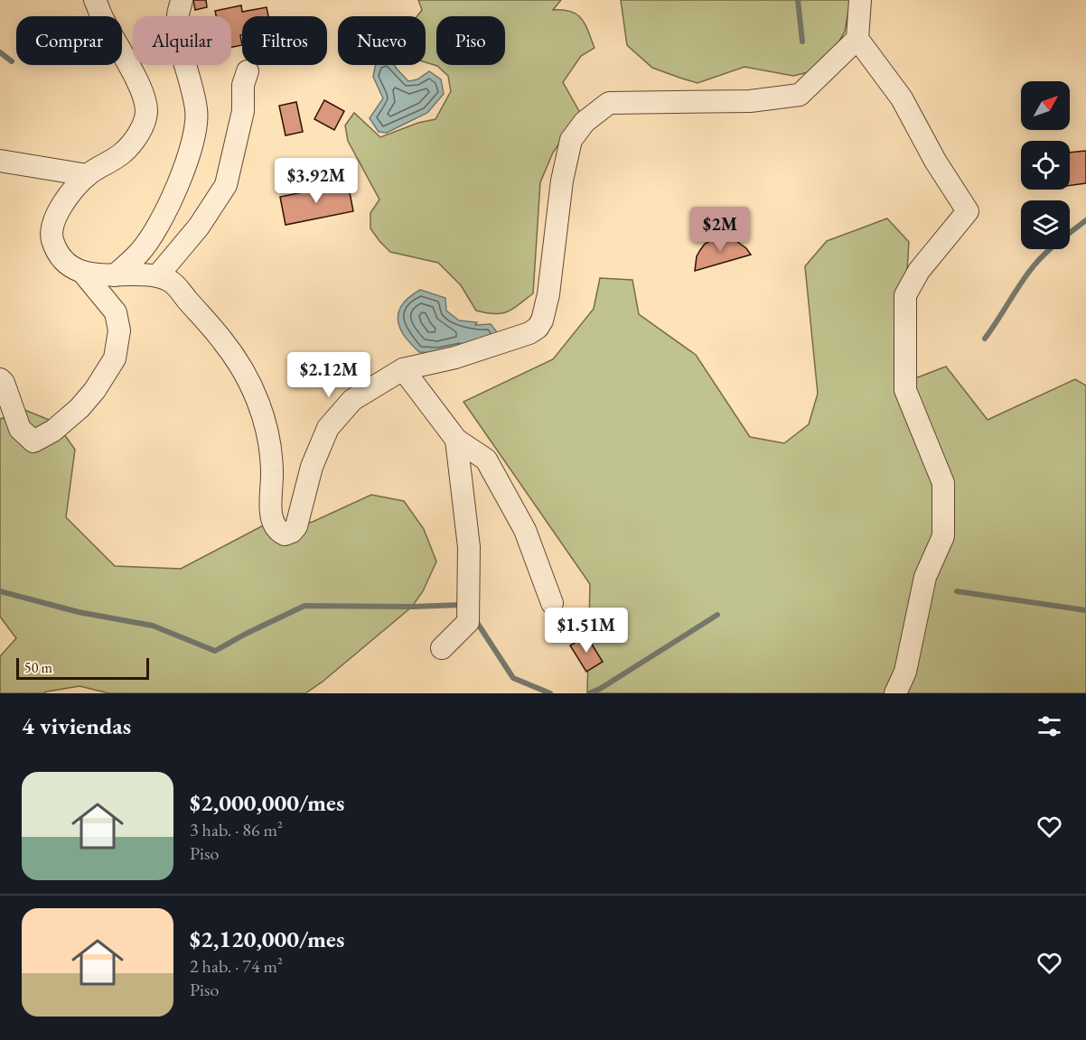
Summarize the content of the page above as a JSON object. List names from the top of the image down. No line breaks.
{"scale_bar":"50 m","north":"top right","page":{"chip":["Comprar","Alquilar","Filtros","Nuevo","Piso"],"price":["$3.92M","$2M","$2.12M","$1.51M"],"scale":"50 m","heading":"4 viviendas","list":[{"name":"$2,000,000/mes","note":"3 hab. · 86 m² · Piso"},{"name":"$2,120,000/mes","note":"2 hab. · 74 m² · Piso"}]}}
